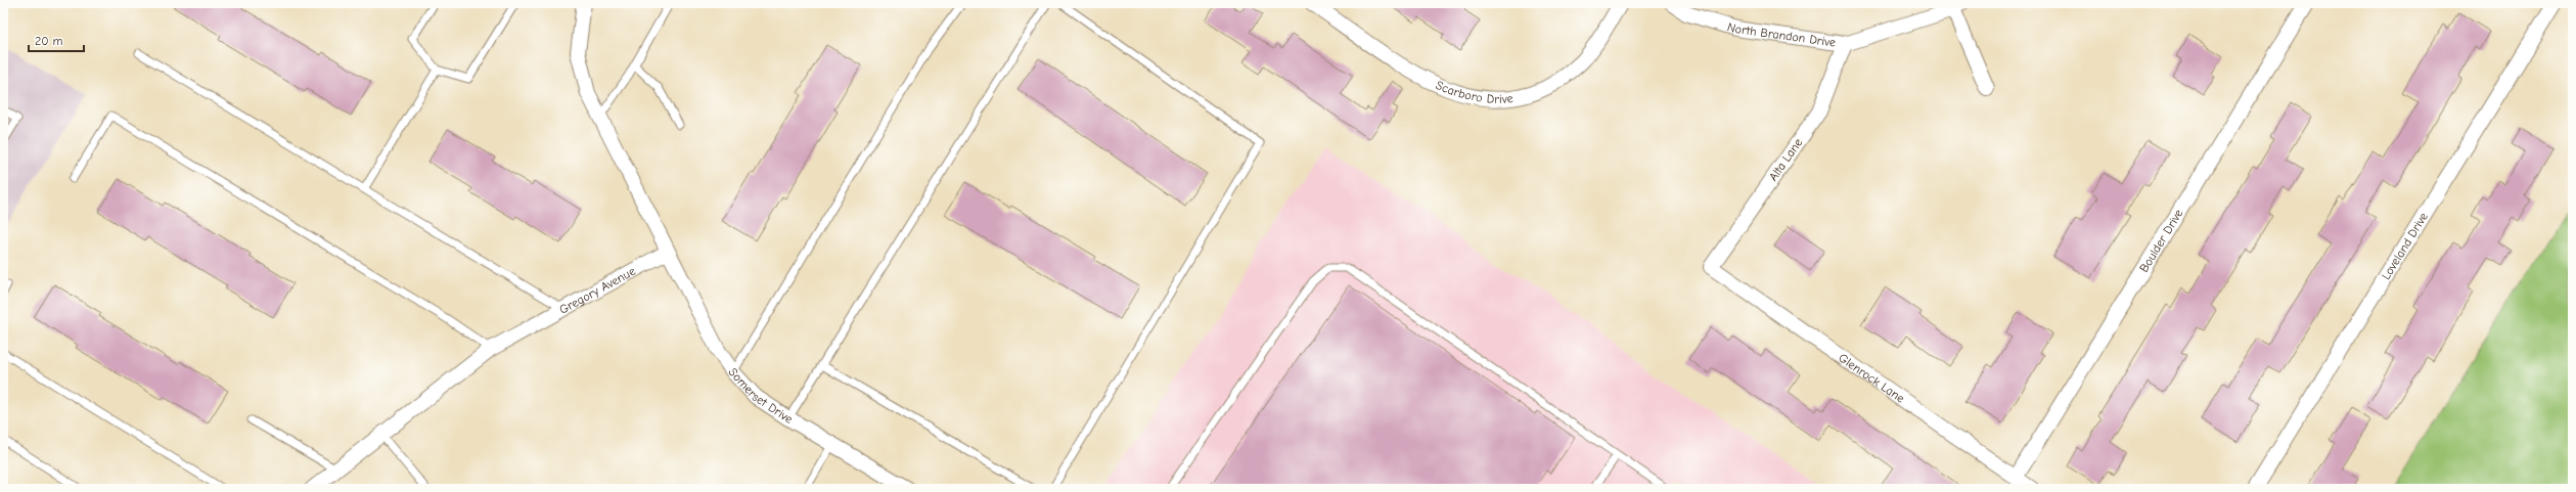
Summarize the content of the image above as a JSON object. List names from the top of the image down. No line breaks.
{"streets":{"street":["North Brandon Drive","Scarboro Drive","Alta Lane","Boulder Drive","Loveland Drive","Gregory Avenue","Glenrock Lane","Somerset Drive"]},"crossings":[["North Brandon Drive","Alta Lane"],["Alta Lane","Glenrock Lane"],["Boulder Drive","Glenrock Lane"],["Gregory Avenue","Somerset Drive"]],"scale_bar":"20 m"}
